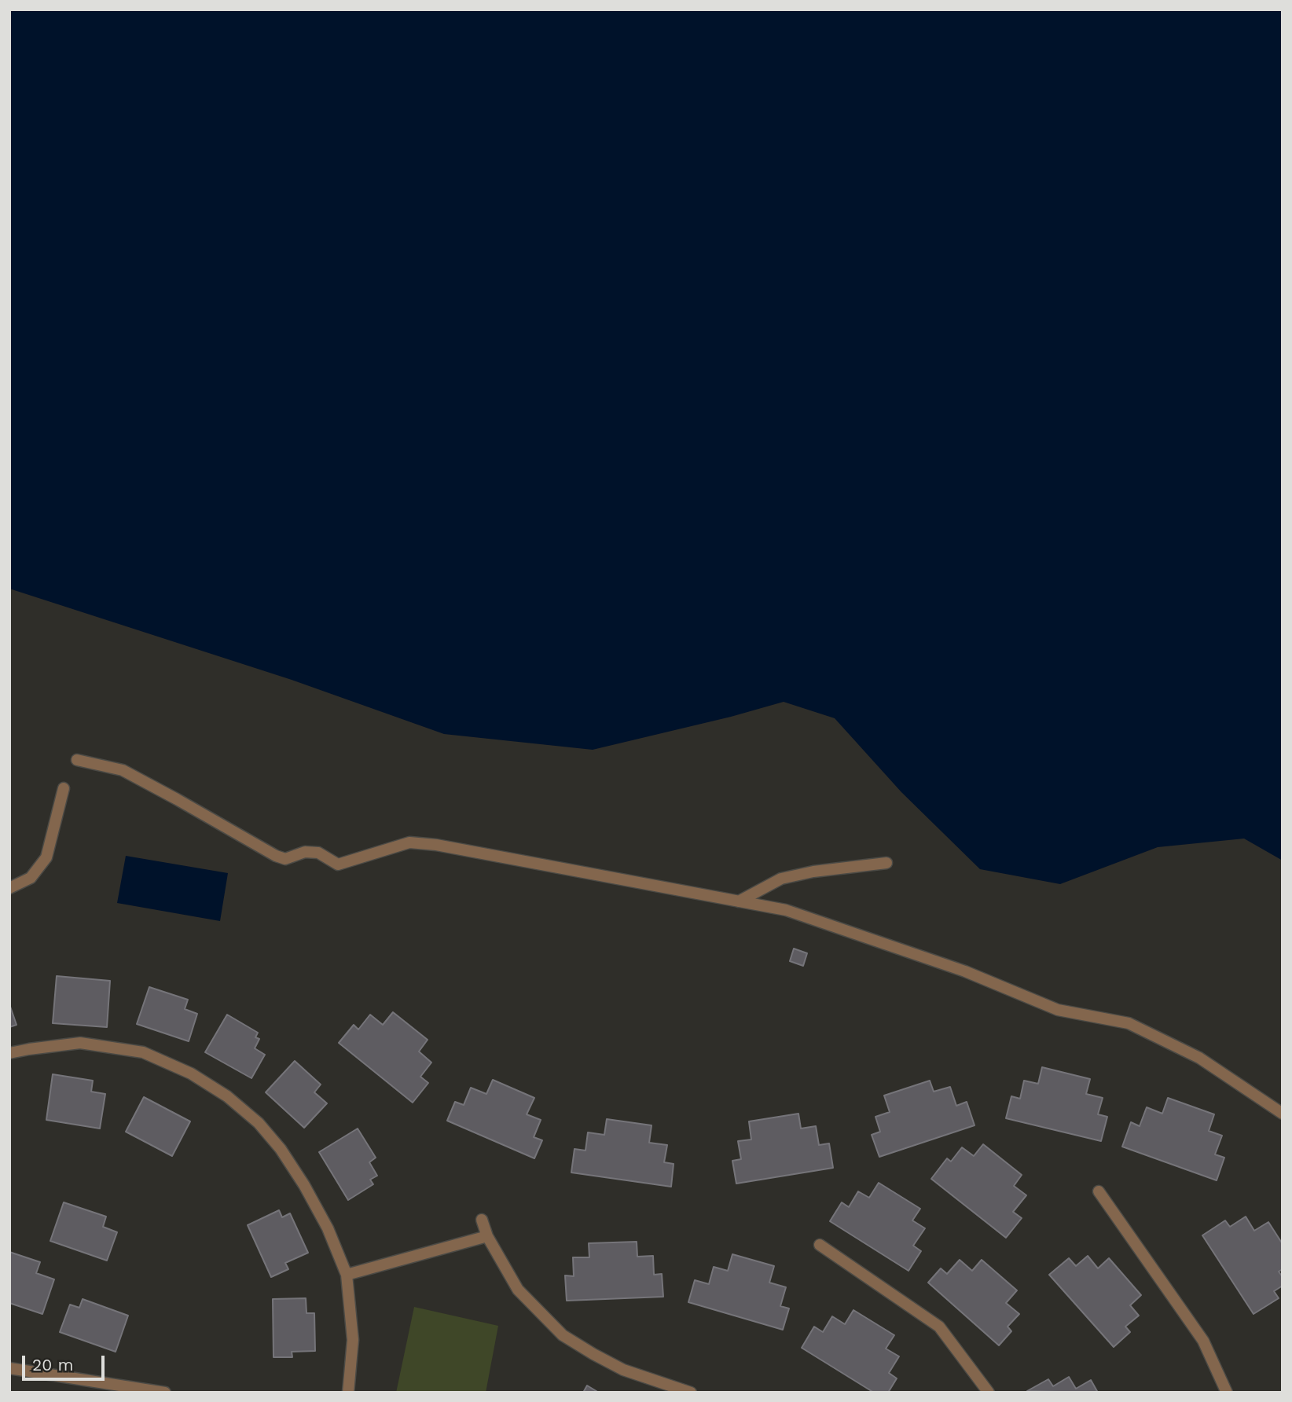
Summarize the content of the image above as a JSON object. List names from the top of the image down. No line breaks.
{"scale_bar":"20 m"}
